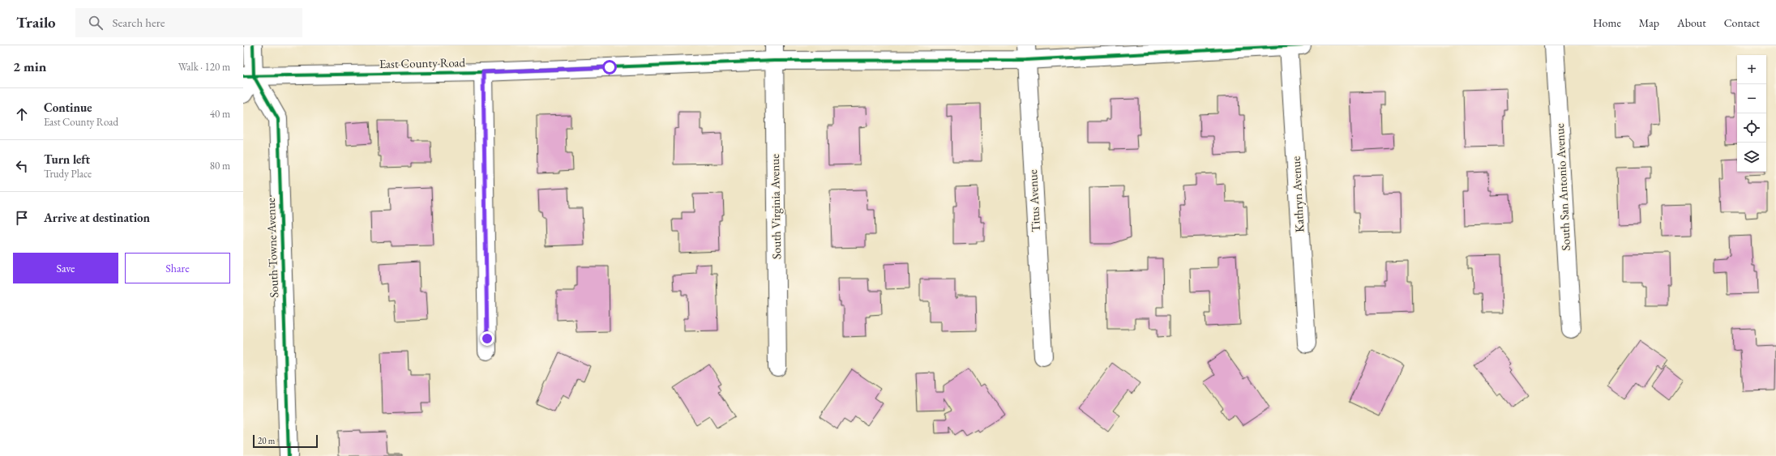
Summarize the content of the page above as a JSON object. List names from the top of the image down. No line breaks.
{"streets":{"street":["East County Road","South San Antonio Avenue","Kathryn Avenue","Titus Avenue","South Virginia Avenue","South Towne Avenue"]},"crossings":[["East County Road","Kathryn Avenue"],["East County Road","Titus Avenue"],["East County Road","South Virginia Avenue"],["East County Road","South Towne Avenue"]],"scale_bar":"20 m","page":{"header":"Trailo","search":"Search here","nav":["Home","Map","About","Contact"],"heading":["2 min","Walk · 120 m"],"map_buttons":["+","−"],"list":[["Continue","East County Road","40 m"],["Turn left","Trudy Place","80 m"],"Arrive at destination"],"buttons":["Save","Share"],"scale":"20 m"}}
